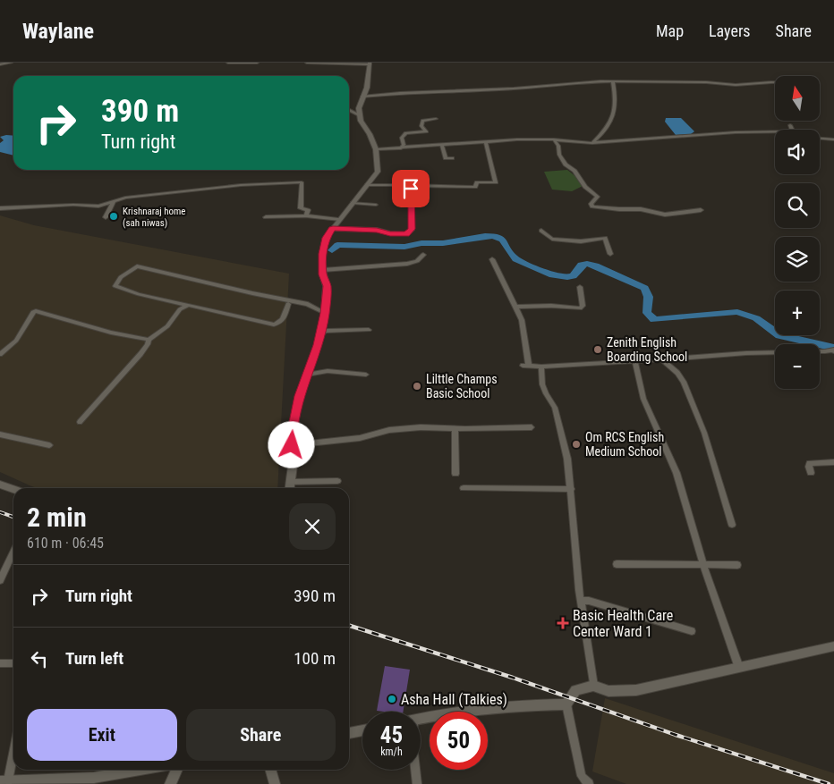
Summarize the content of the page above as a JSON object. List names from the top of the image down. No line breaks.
{"places":{"other":["Krishnaraj home (sah niwas)","Zenith English Boarding School","Lilttle Champs Basic School","Om RCS English Medium School","Asha Hall (Talkies)"],"health":["Basic Health Care Center Ward 1"]},"north":"top","page":{"header":"Waylane","nav":["Map","Layers","Share"],"map_buttons":["+","−"],"turn":["390 m","Turn right"],"heading":["2 min","610 m · 06:45"],"list":[{"name":"Turn right","value":"390 m"},{"name":"Turn left","value":"100 m"}],"buttons":["Exit","Share"],"speed":"45 km/h","limit":"50"}}
